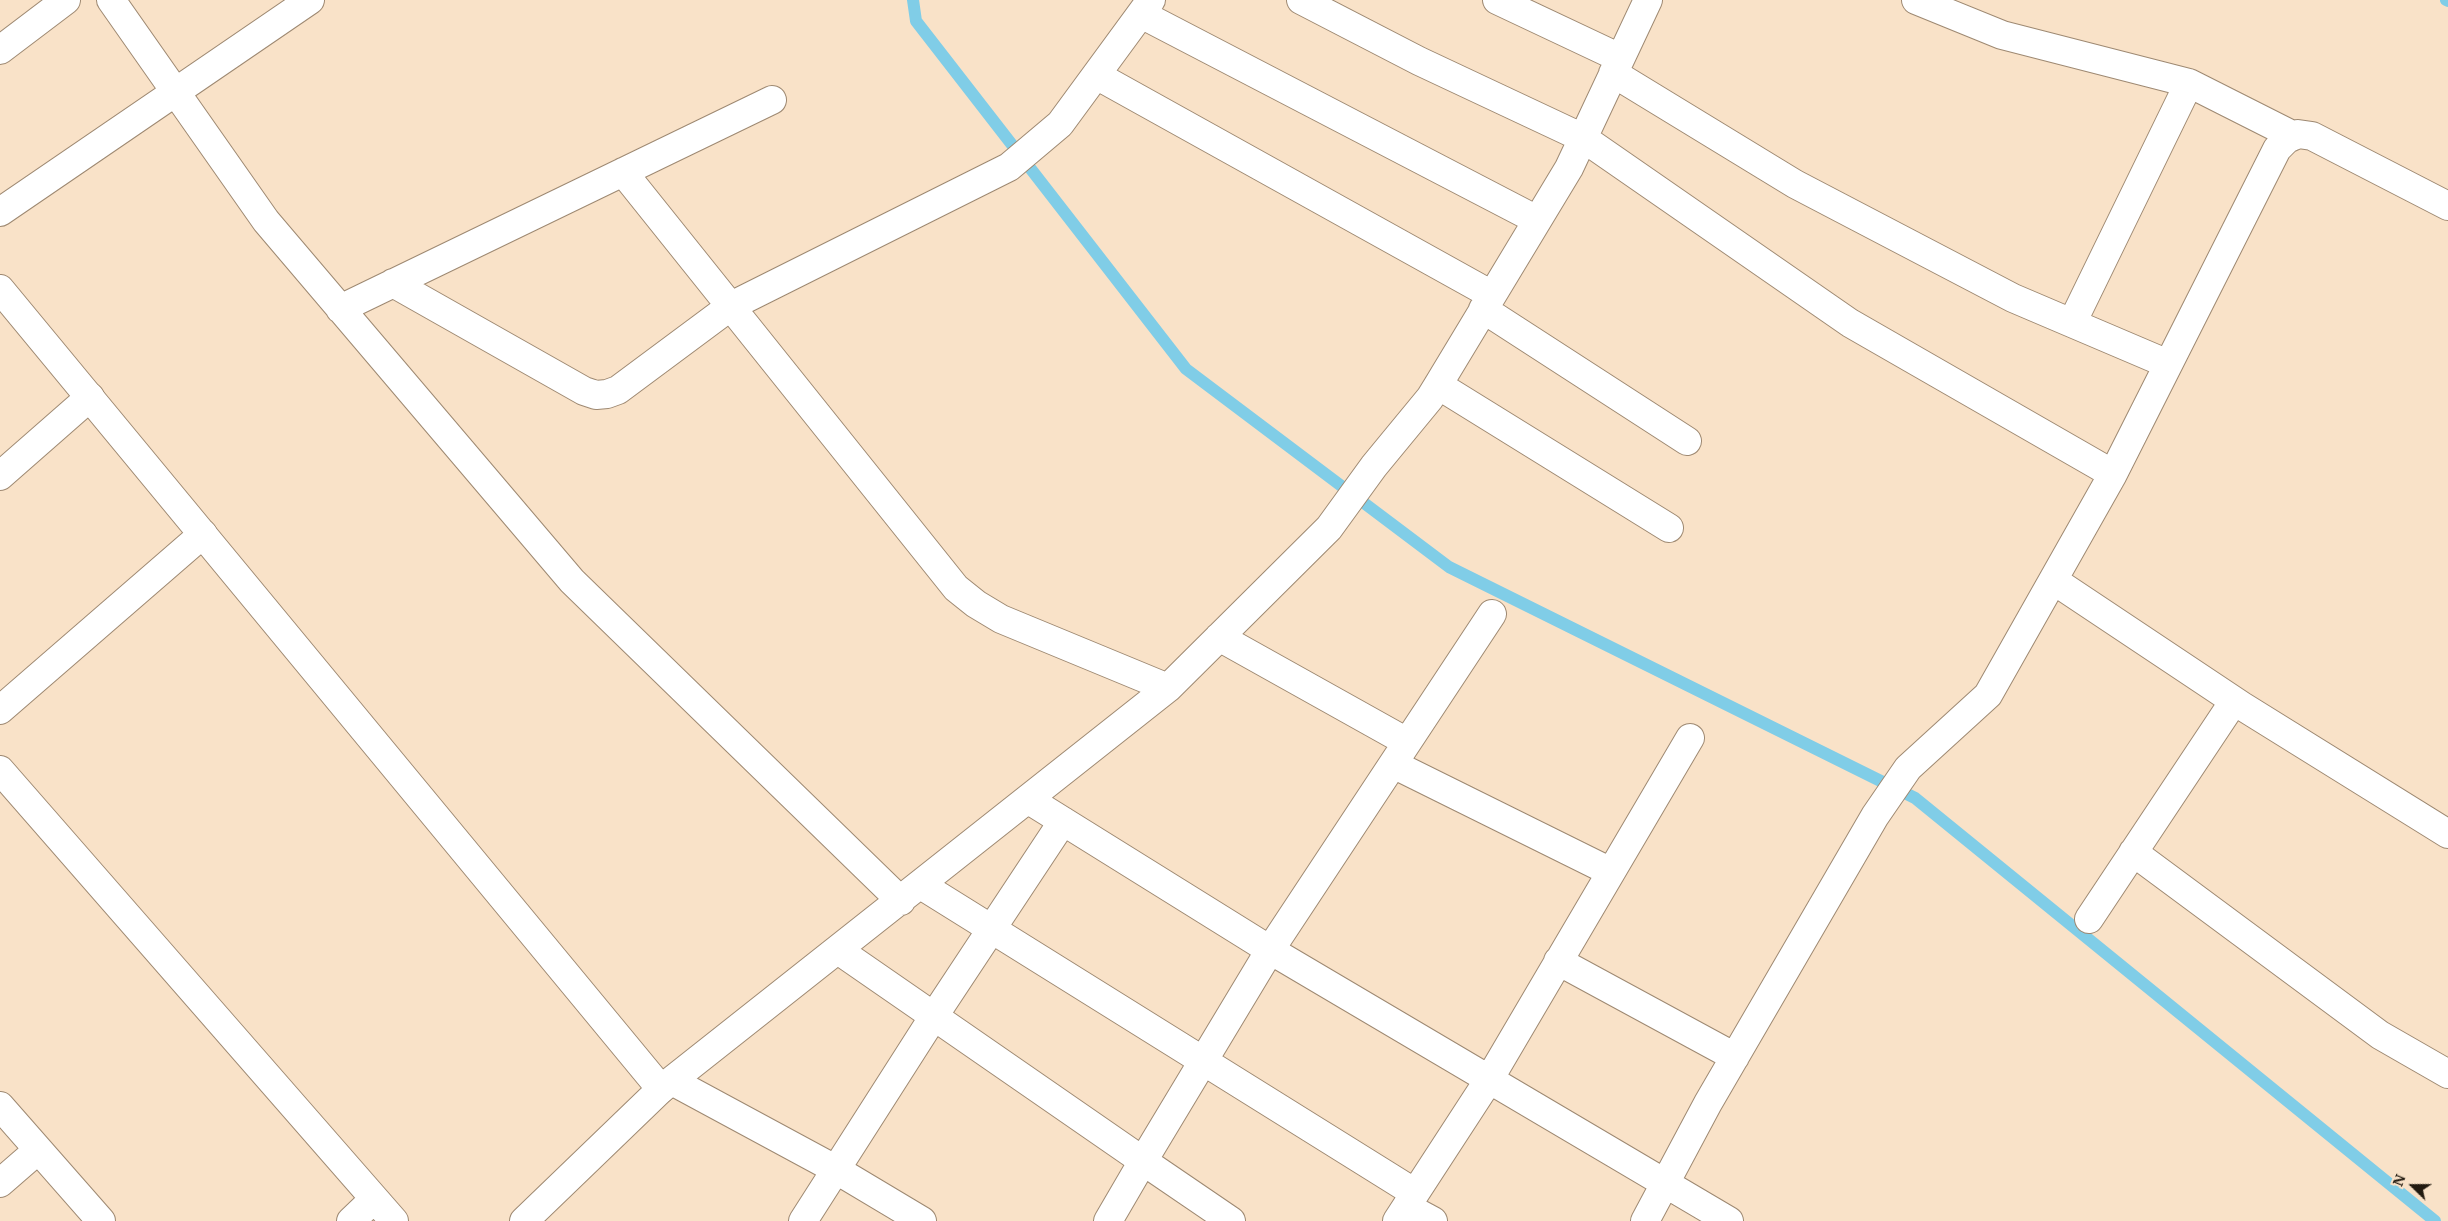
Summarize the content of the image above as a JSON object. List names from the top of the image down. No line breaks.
{"north":"left"}
